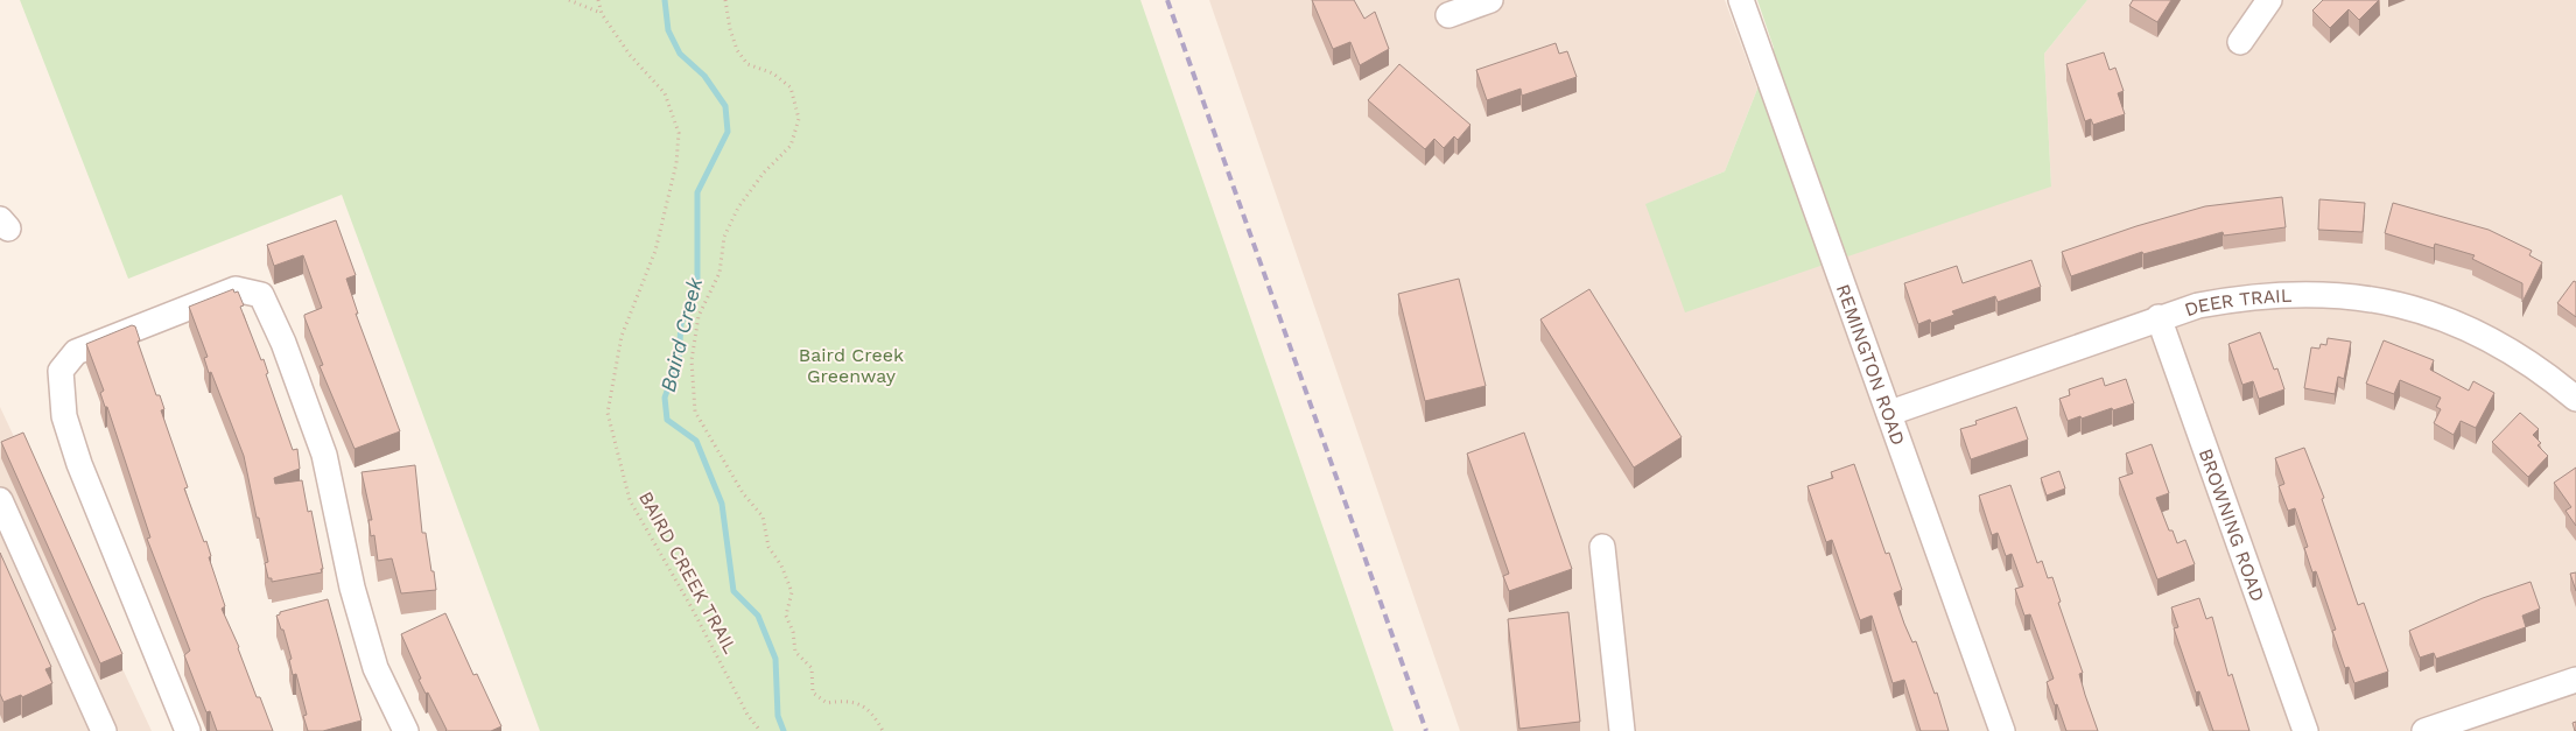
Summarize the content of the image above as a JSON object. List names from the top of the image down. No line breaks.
{"streets":{"street":["DEER TRAIL","REMINGTON ROAD","BROWNING ROAD"],"path":["BAIRD CREEK TRAIL"]},"crossings":[["DEER TRAIL","REMINGTON ROAD"],["DEER TRAIL","BROWNING ROAD"]],"water":["Baird Creek"],"parks":["Baird Creek Greenway"]}
